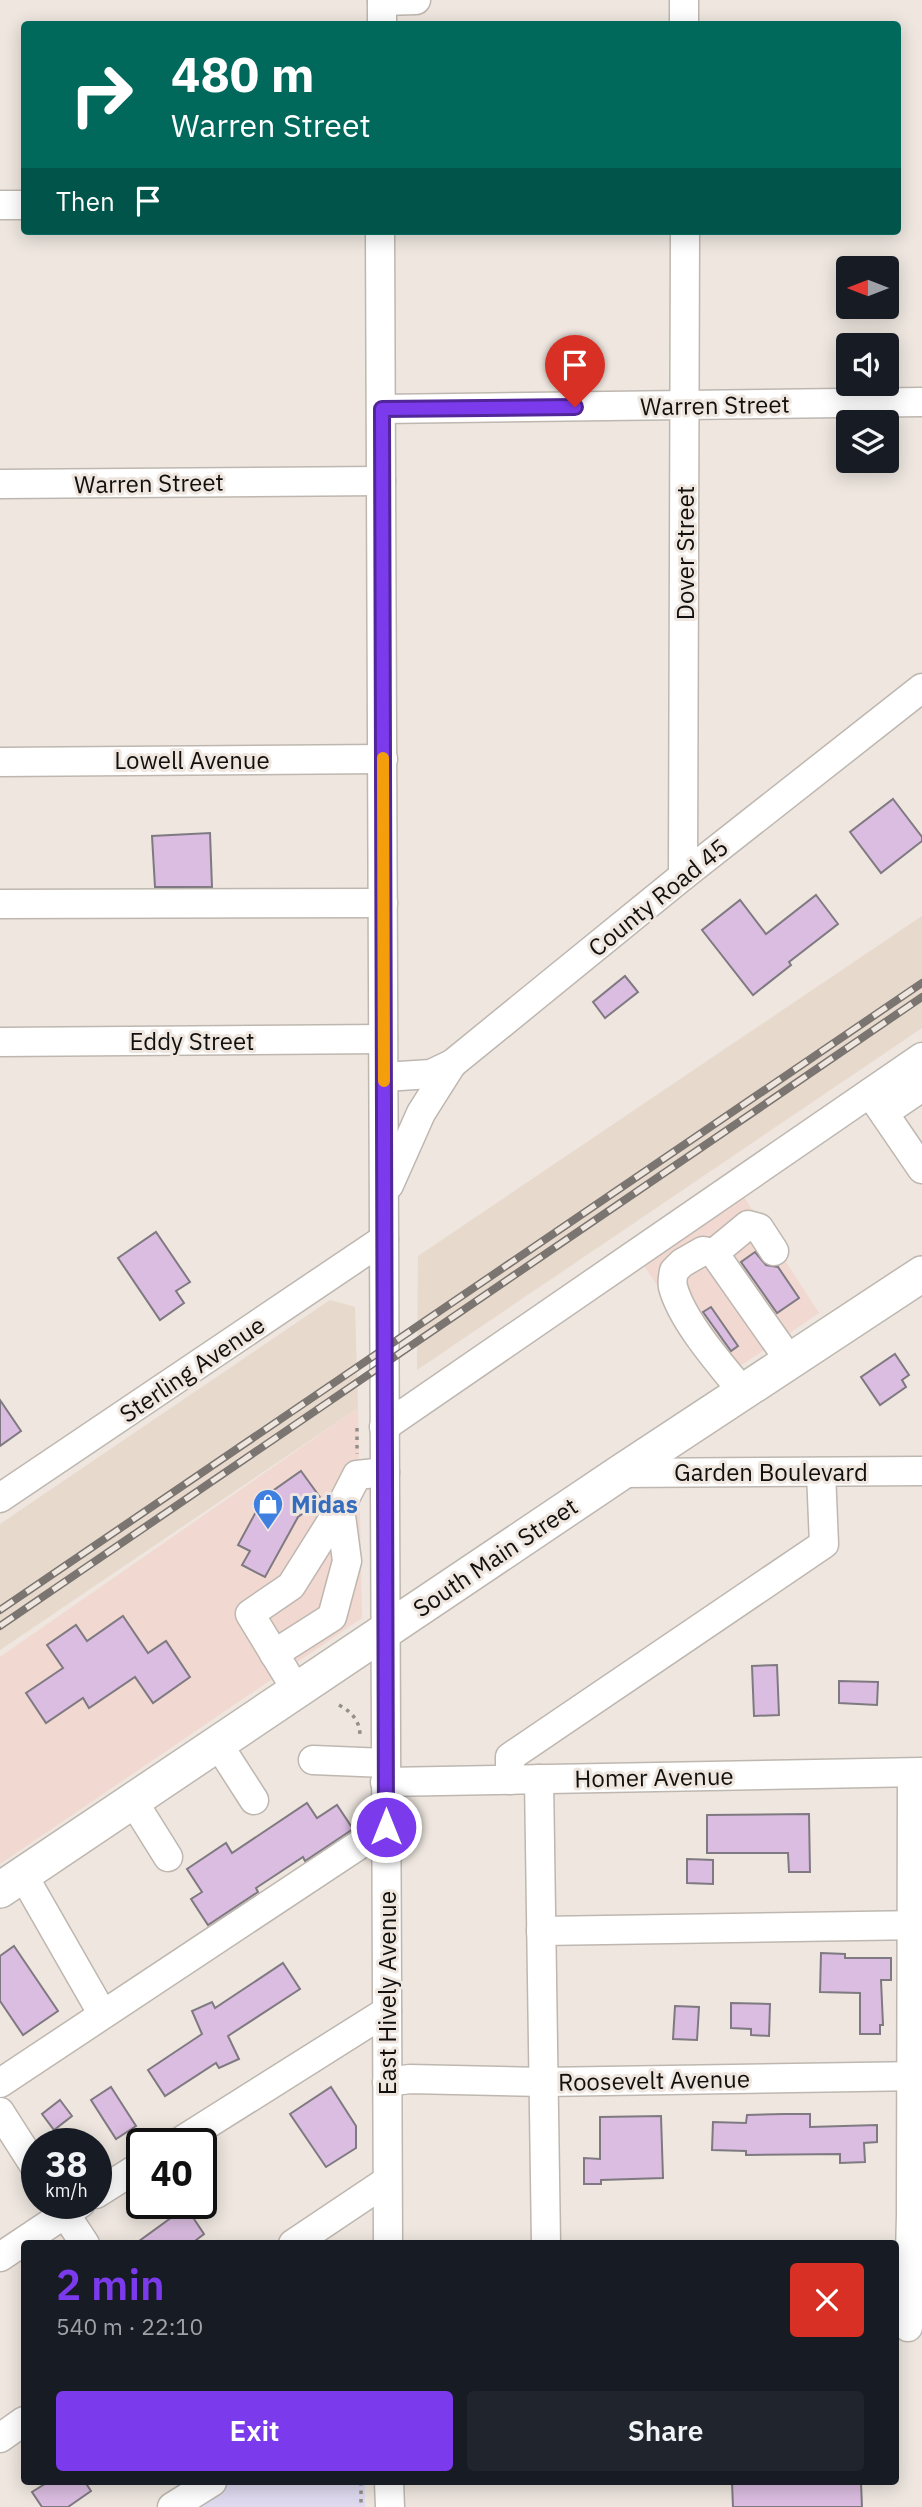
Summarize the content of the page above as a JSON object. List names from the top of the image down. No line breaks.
{"streets":{"main road":["South Main Street"],"street":["Warren Street","Dover Street","Lowell Avenue","County Road 45","Eddy Street","Sterling Avenue","Garden Boulevard","Homer Avenue","East Hively Avenue","Roosevelt Avenue"]},"crossings":[["Warren Street","Dover Street"],["Warren Street","East Hively Avenue"],["Dover Street","County Road 45"],["Lowell Avenue","East Hively Avenue"],["County Road 45","East Hively Avenue"],["Eddy Street","East Hively Avenue"],["Sterling Avenue","East Hively Avenue"],["Garden Boulevard","South Main Street"],["South Main Street","East Hively Avenue"],["Homer Avenue","East Hively Avenue"],["East Hively Avenue","Roosevelt Avenue"]],"places":{"shop":["Midas"]},"north":"left","page":{"turn":["480 m","Warren Street"],"then":"Then","speed":"38 km/h","limit":"40","heading":["2 min","540 m · 22:10"],"buttons":["Exit","Share"]}}
